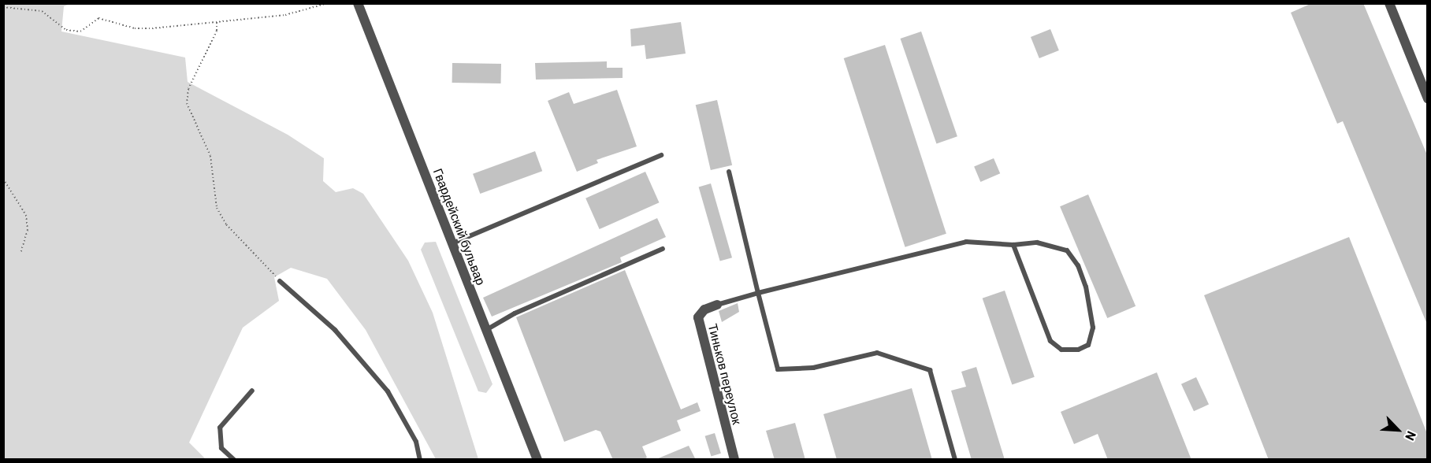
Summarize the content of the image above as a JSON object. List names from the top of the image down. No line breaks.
{"streets":{"street":["Гвардейский бульвар","Тиньков переулок"]},"north":"bottom right"}
